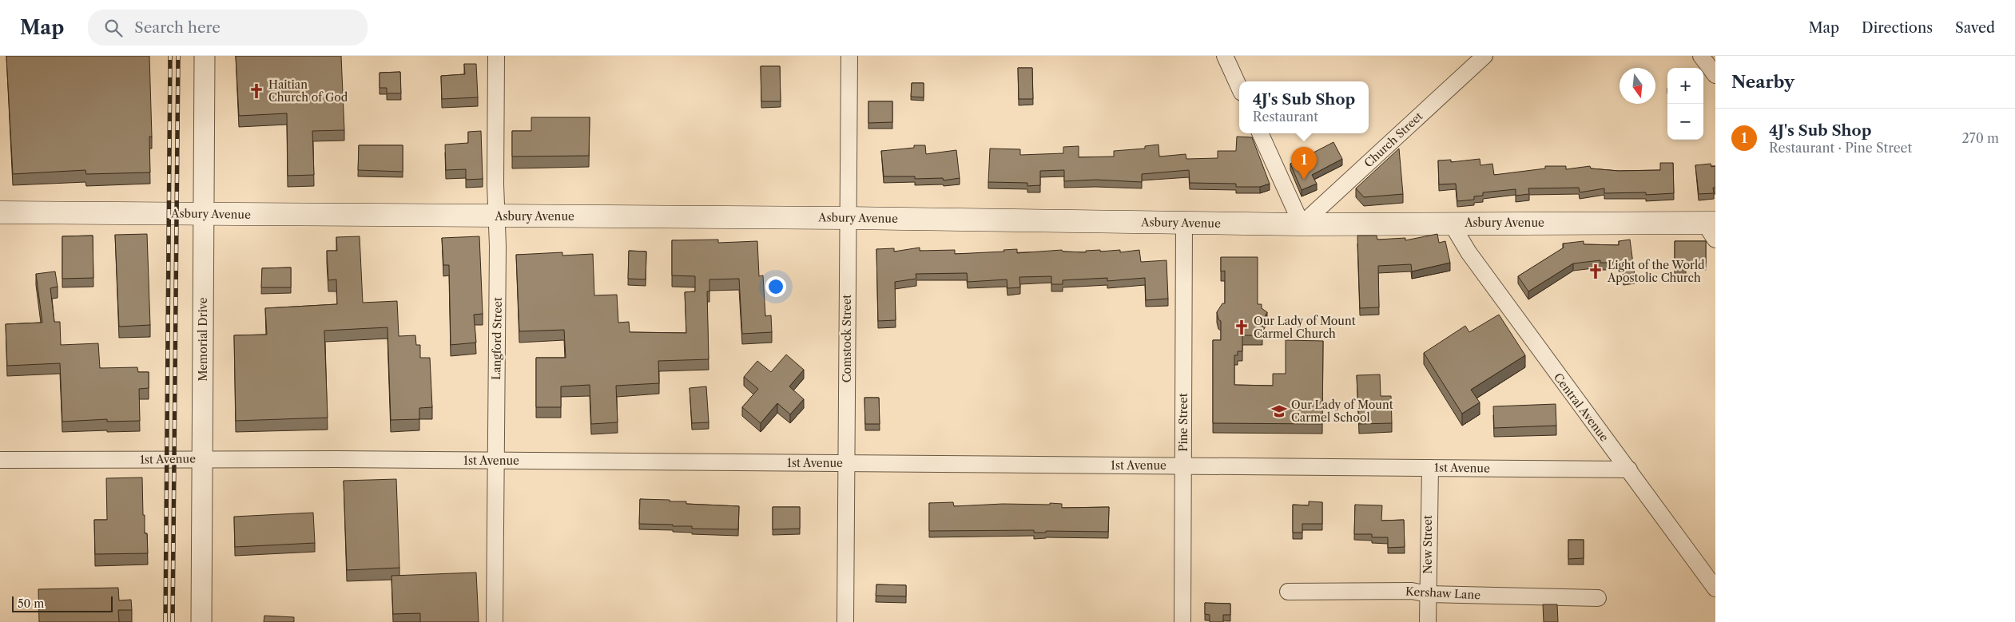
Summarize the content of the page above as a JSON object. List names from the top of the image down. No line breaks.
{"streets":{"main road":["Asbury Avenue"],"street":["Church Street","Langford Street","Comstock Street","Memorial Drive","Central Avenue","Pine Street","1st Avenue","New Street","Kershaw Lane"]},"crossings":[["Church Street","Asbury Avenue"],["Asbury Avenue","Langford Street"],["Asbury Avenue","Comstock Street"],["Asbury Avenue","Memorial Drive"],["Asbury Avenue","Central Avenue"],["Asbury Avenue","Pine Street"],["Langford Street","1st Avenue"],["Comstock Street","1st Avenue"],["Memorial Drive","1st Avenue"],["Central Avenue","1st Avenue"],["Pine Street","1st Avenue"],["1st Avenue","New Street"],["New Street","Kershaw Lane"]],"places":{"church":["Haitian Church of God","Light of the World Apostolic Church","Our Lady of Mount Carmel Church"],"school or university":["Our Lady of Mount Carmel School"]},"scale_bar":"50 m","north":"bottom","page":{"header":"Map","search":"Search here","nav":["Map","Directions","Saved"],"heading":"Nearby","map_buttons":["+","−"],"popup":["4J's Sub Shop","Restaurant"],"list":[{"mark":"1","name":"4J's Sub Shop","note":"Restaurant · Pine Street","value":"270 m"}],"pins":"1","scale":"50 m"}}
